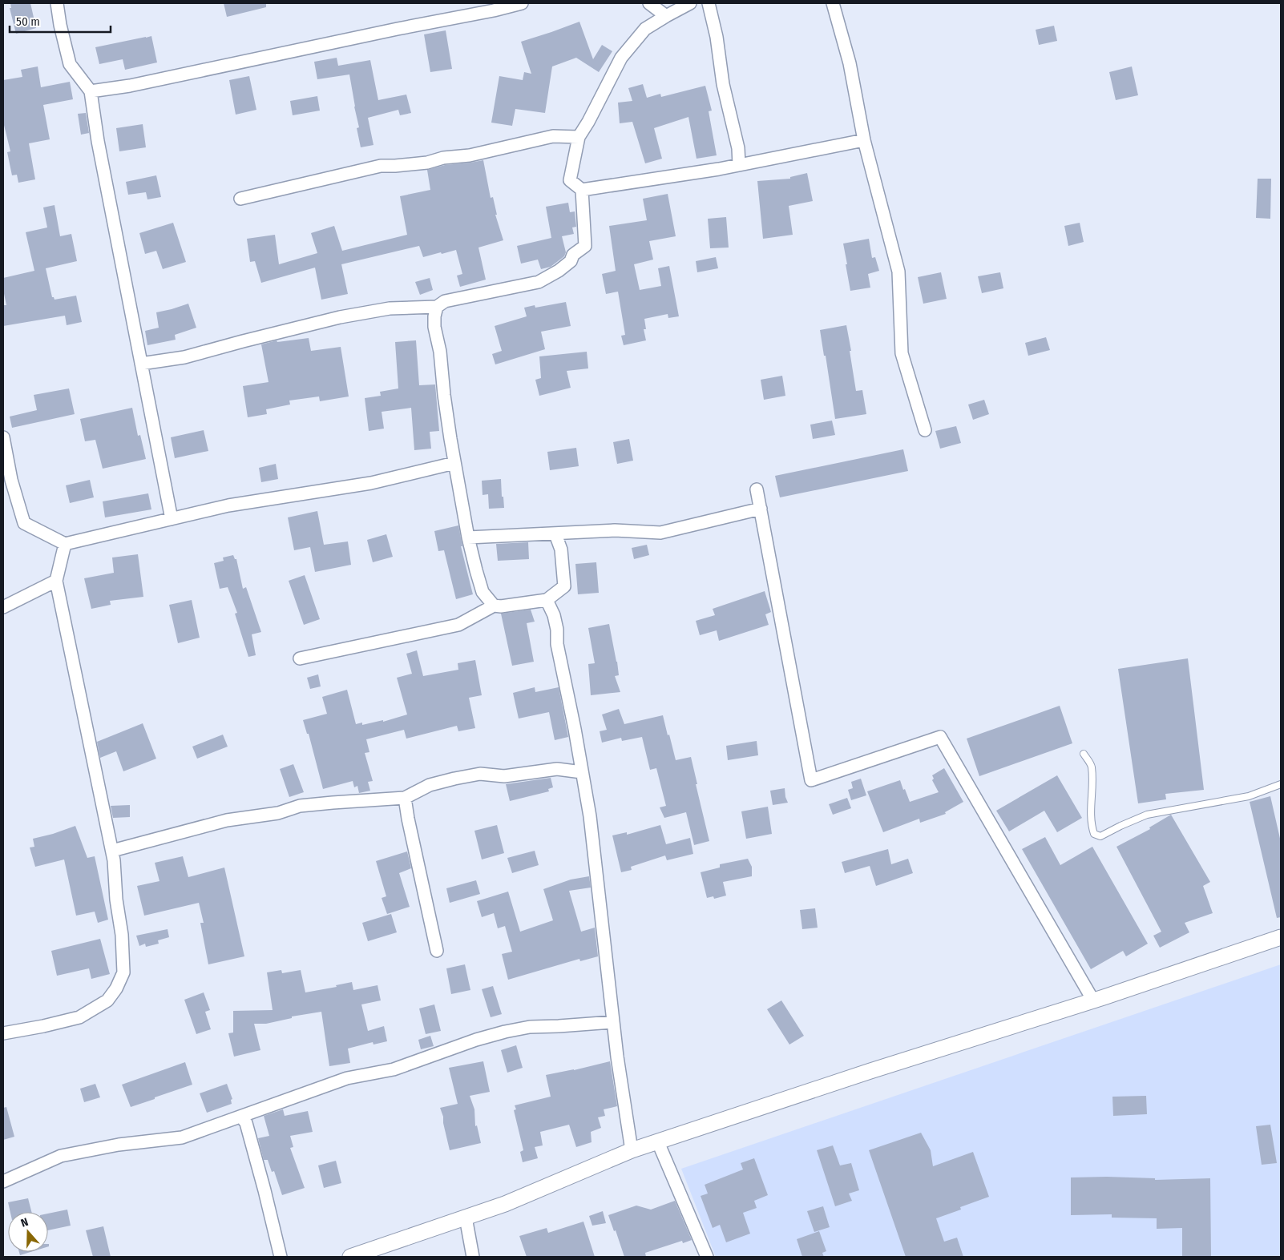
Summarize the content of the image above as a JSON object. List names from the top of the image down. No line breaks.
{"scale_bar":"50 m","north":"top"}
